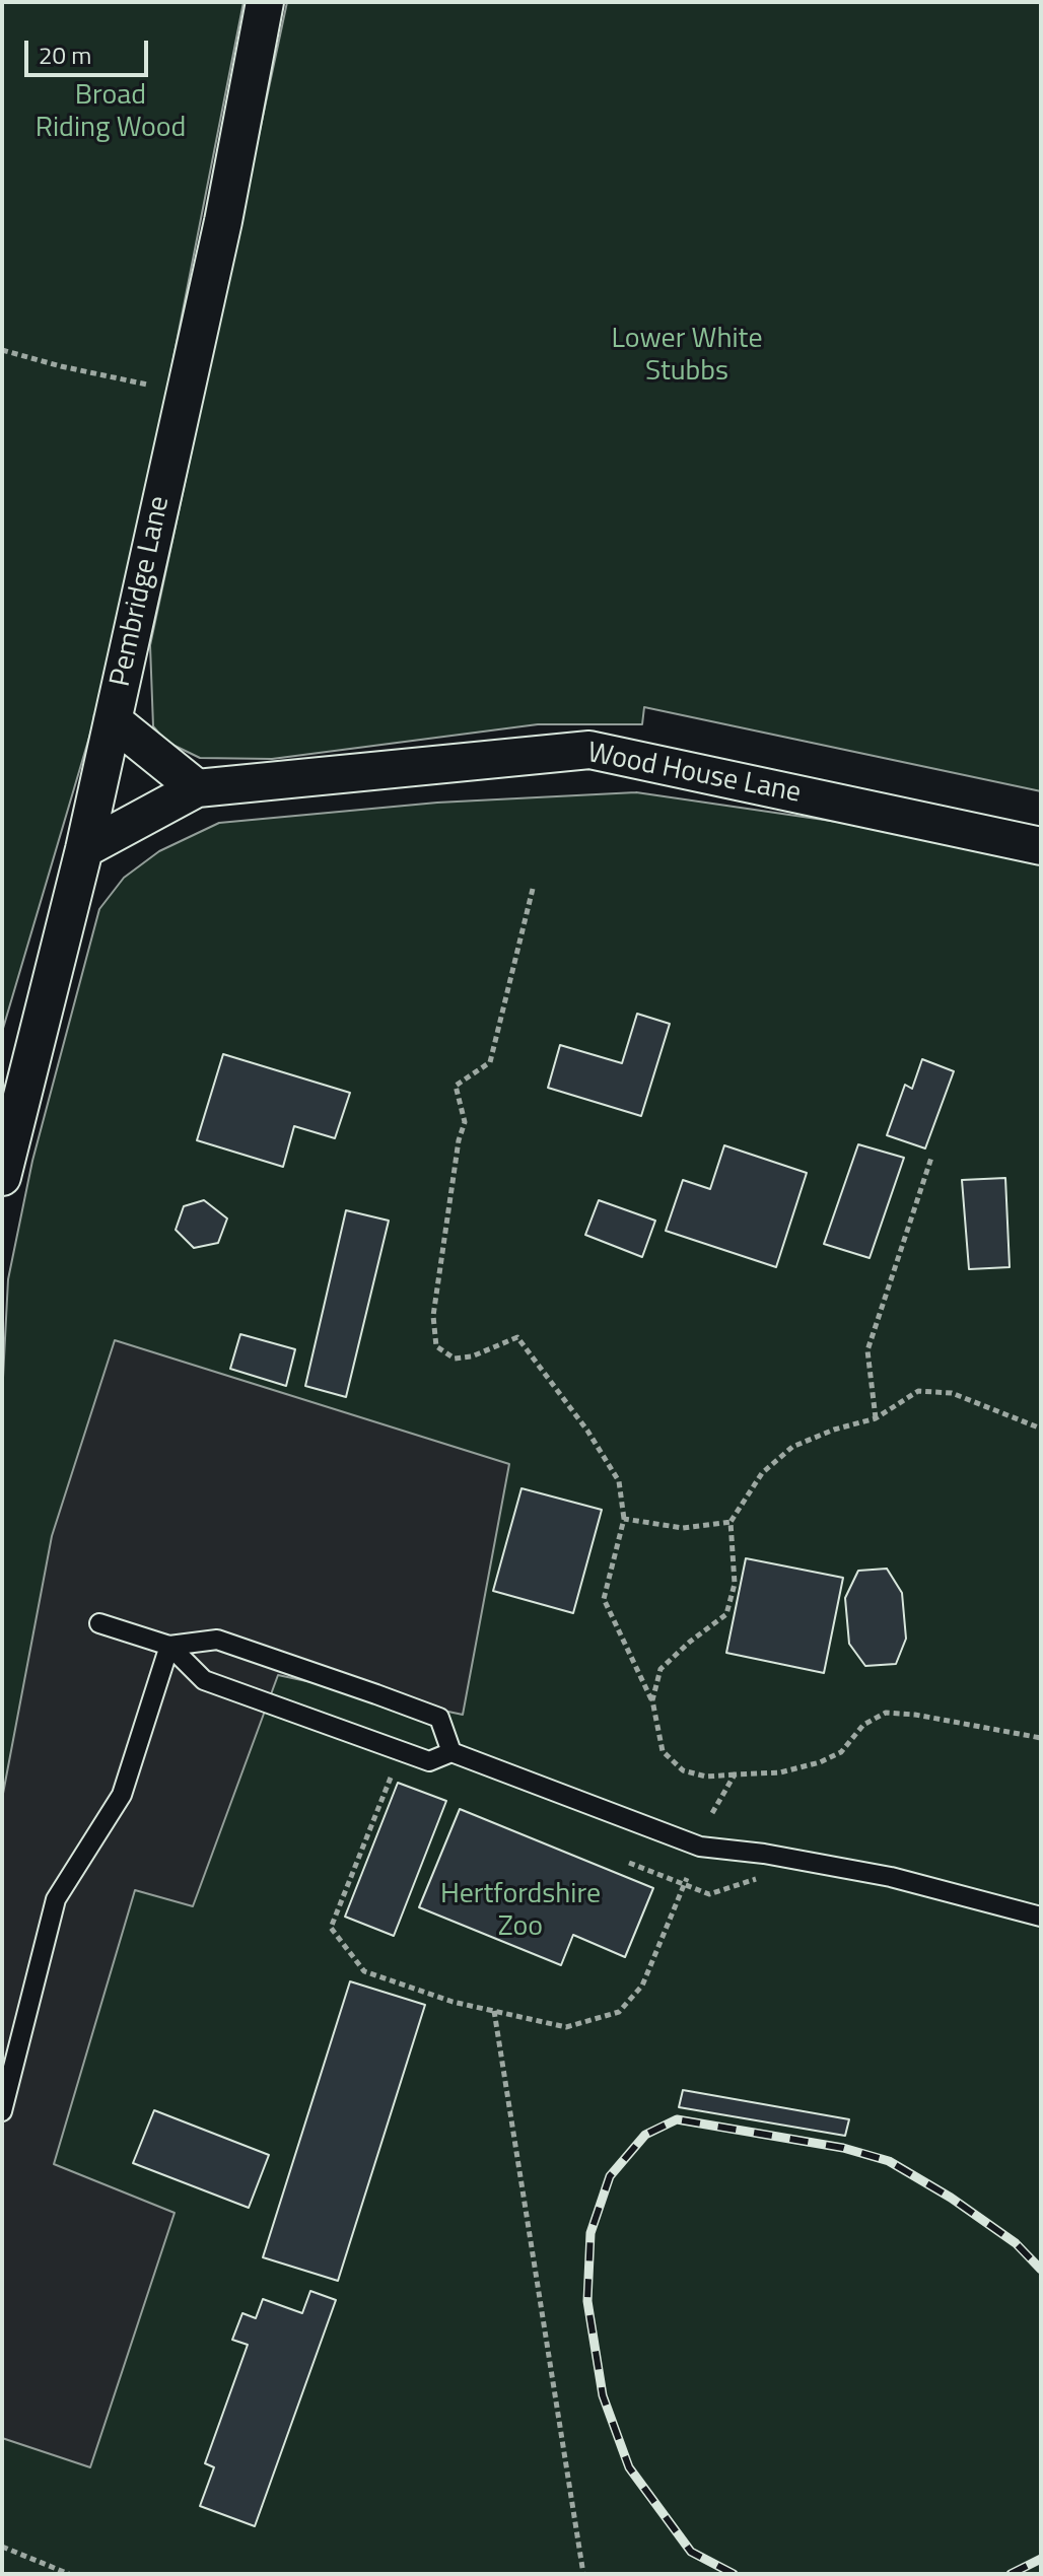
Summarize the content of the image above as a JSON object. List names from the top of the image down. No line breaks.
{"streets":{"street":["Pembridge Lane","Wood House Lane"]},"crossings":[["Pembridge Lane","Wood House Lane"]],"parks":["Broad Riding Wood","Lower White Stubbs","Hertfordshire Zoo"],"scale_bar":"20 m"}
